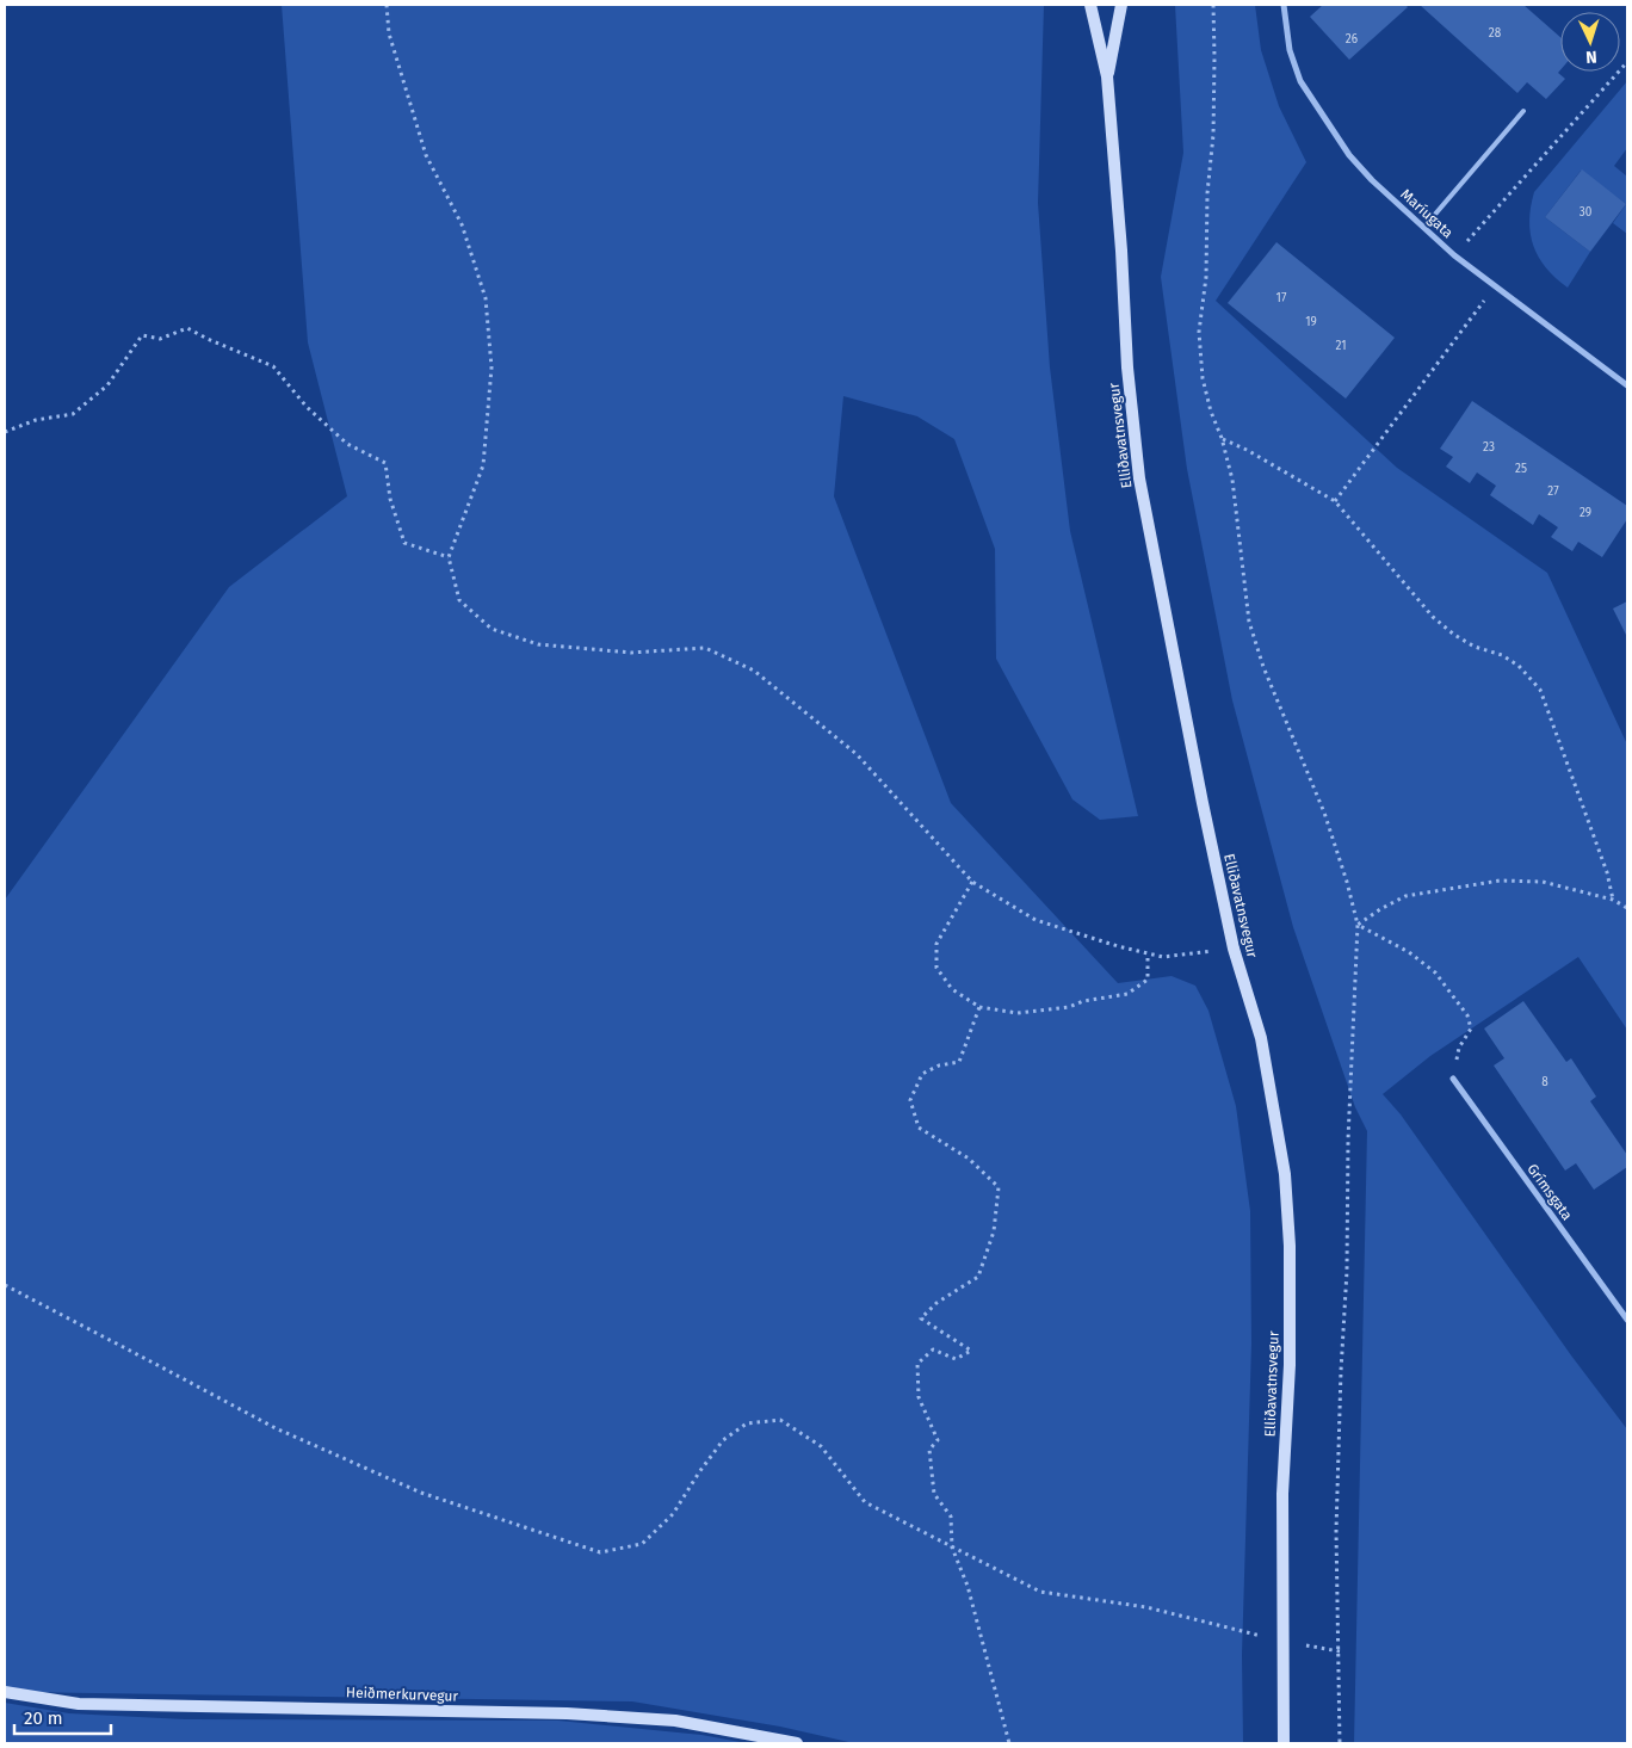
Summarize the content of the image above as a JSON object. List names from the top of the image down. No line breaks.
{"streets":{"main road":["Elliðavatnsvegur","Heiðmerkurvegur"],"street":["Maríugata","Grímsgata"]},"house_numbers":["28","26","30","17","19","21","23","25","27","29","8"],"scale_bar":"20 m","north":"bottom"}
